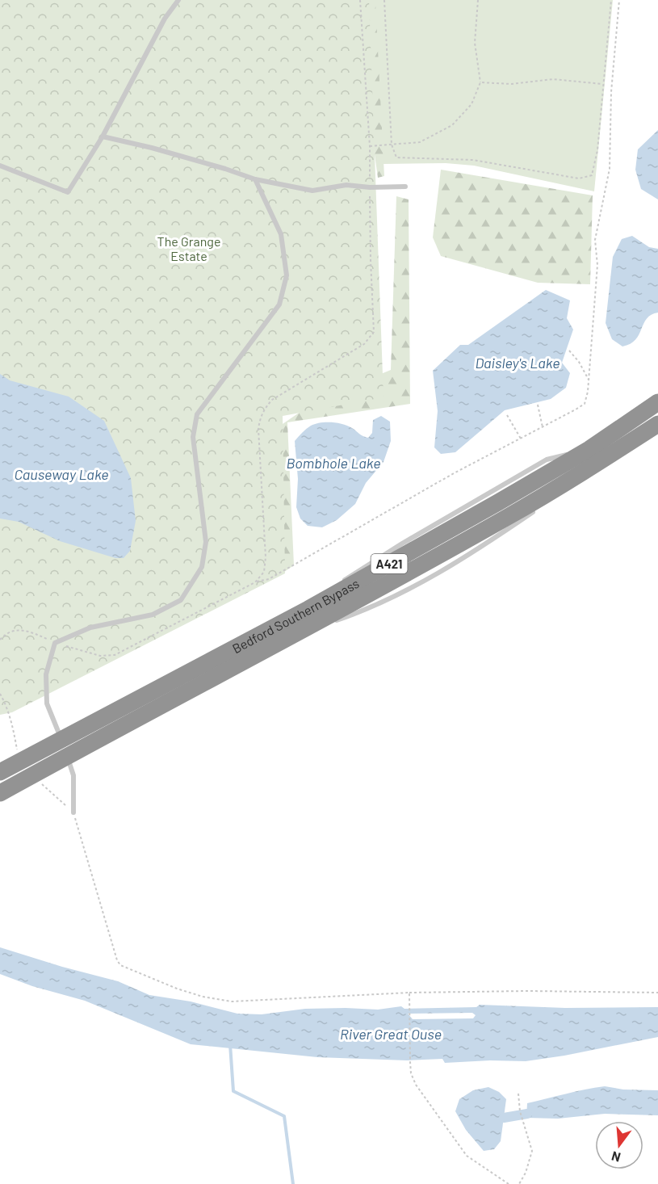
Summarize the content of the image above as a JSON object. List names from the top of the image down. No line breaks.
{"streets":{"highway":["A421","Bedford Southern Bypass"]},"water":["Daisley's Lake","Bombhole Lake","Causeway Lake","River Great Ouse"],"parks":["The Grange Estate"],"north":"bottom"}
